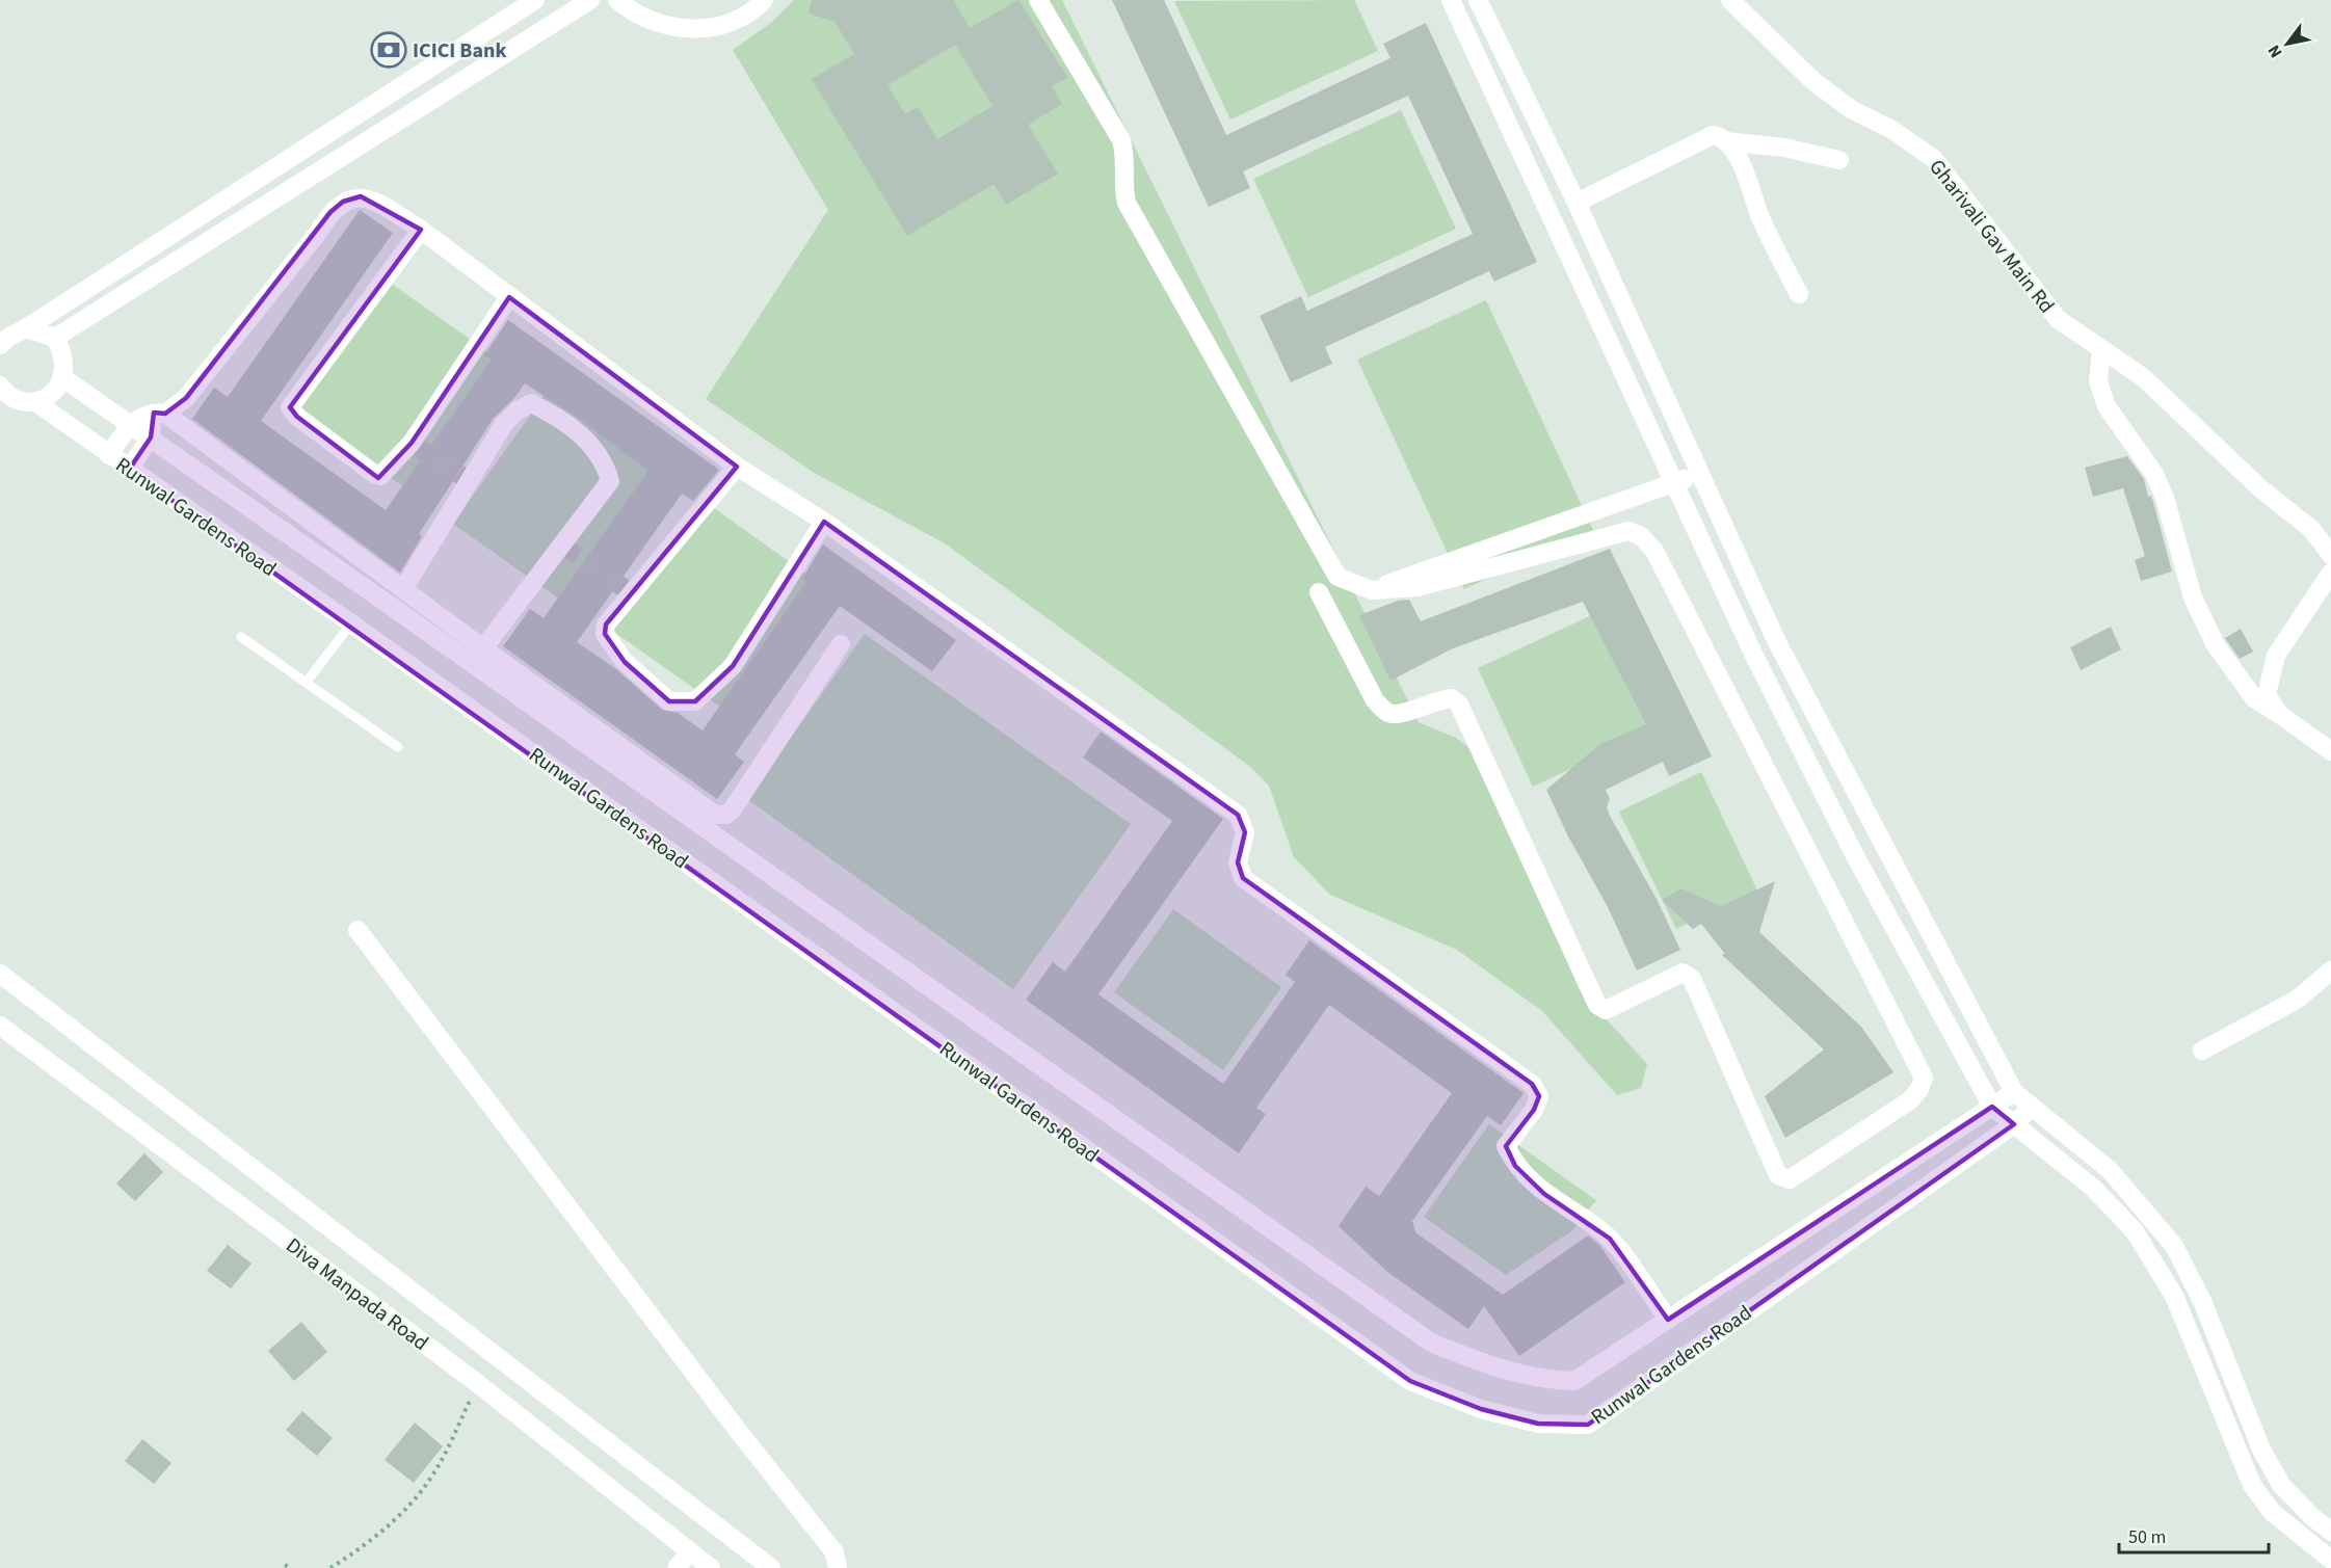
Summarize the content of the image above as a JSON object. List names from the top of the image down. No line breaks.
{"streets":{"street":["Gharivali Gav Main Rd","Runwal Gardens Road","Diva Manpada Road"]},"places":{"bank":["ICICI Bank"]},"scale_bar":"50 m","north":"bottom left"}
